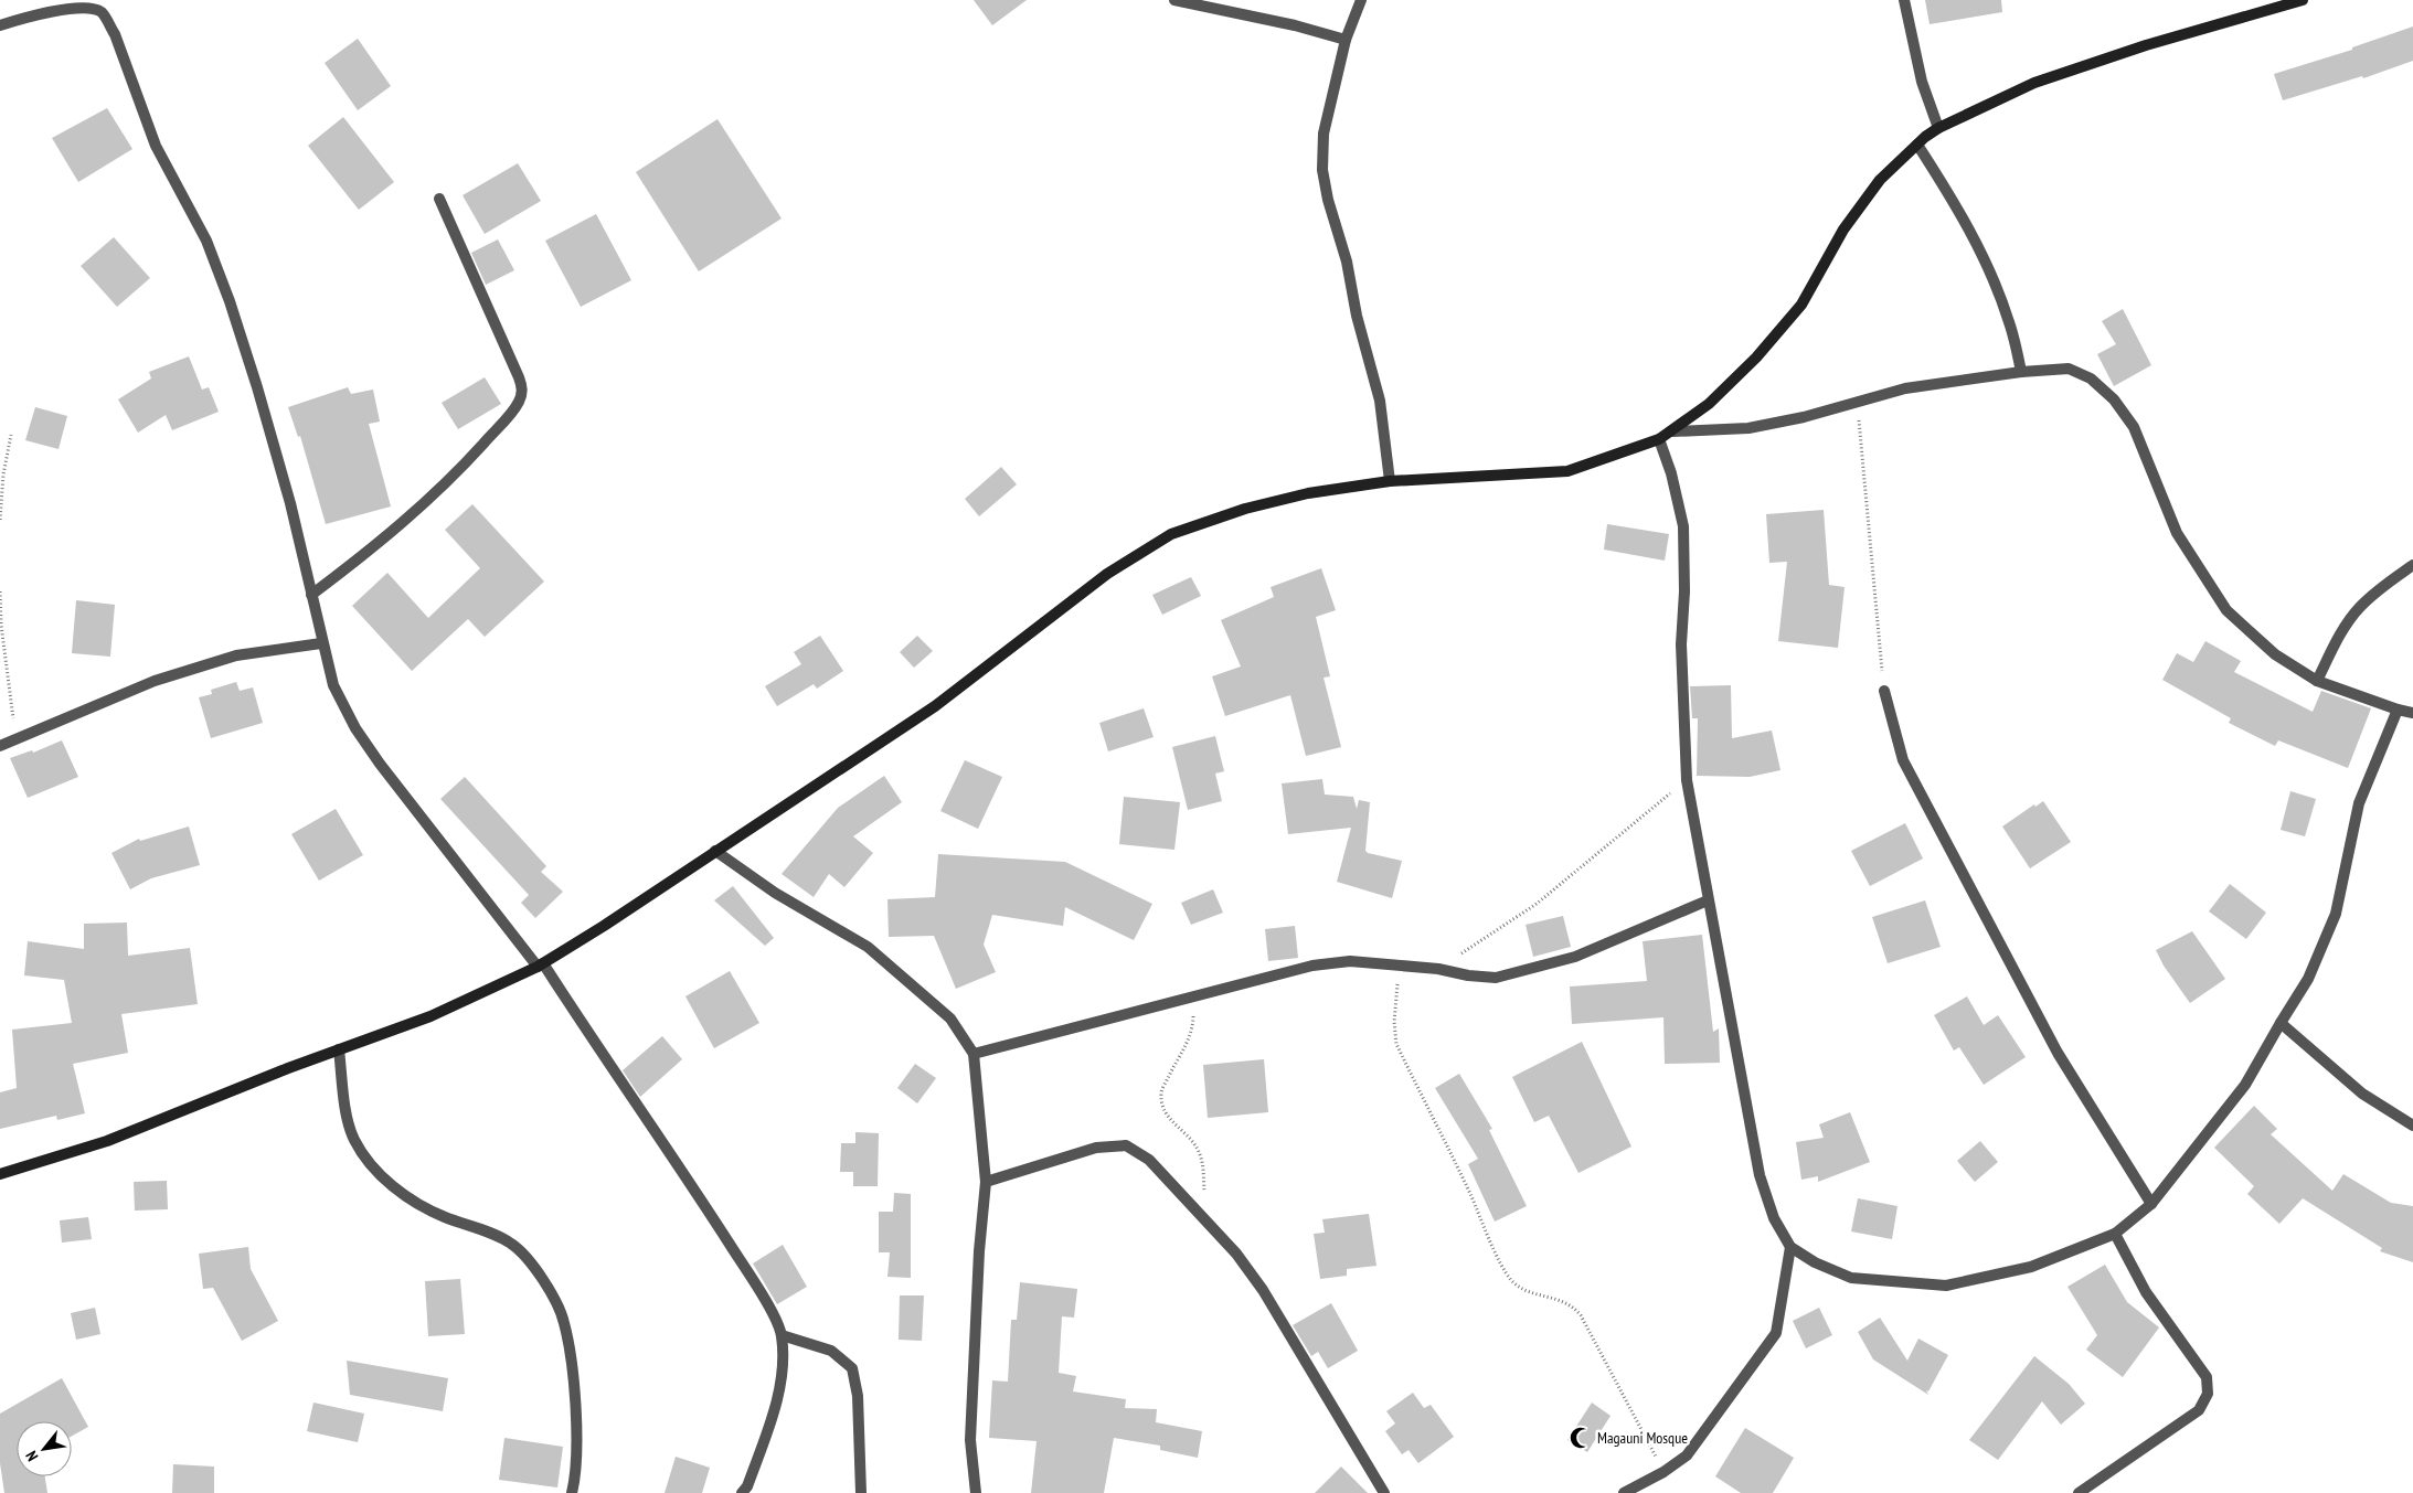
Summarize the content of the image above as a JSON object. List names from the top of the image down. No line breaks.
{"places":{"mosque":["Magauni Mosque"]},"north":"bottom left"}
